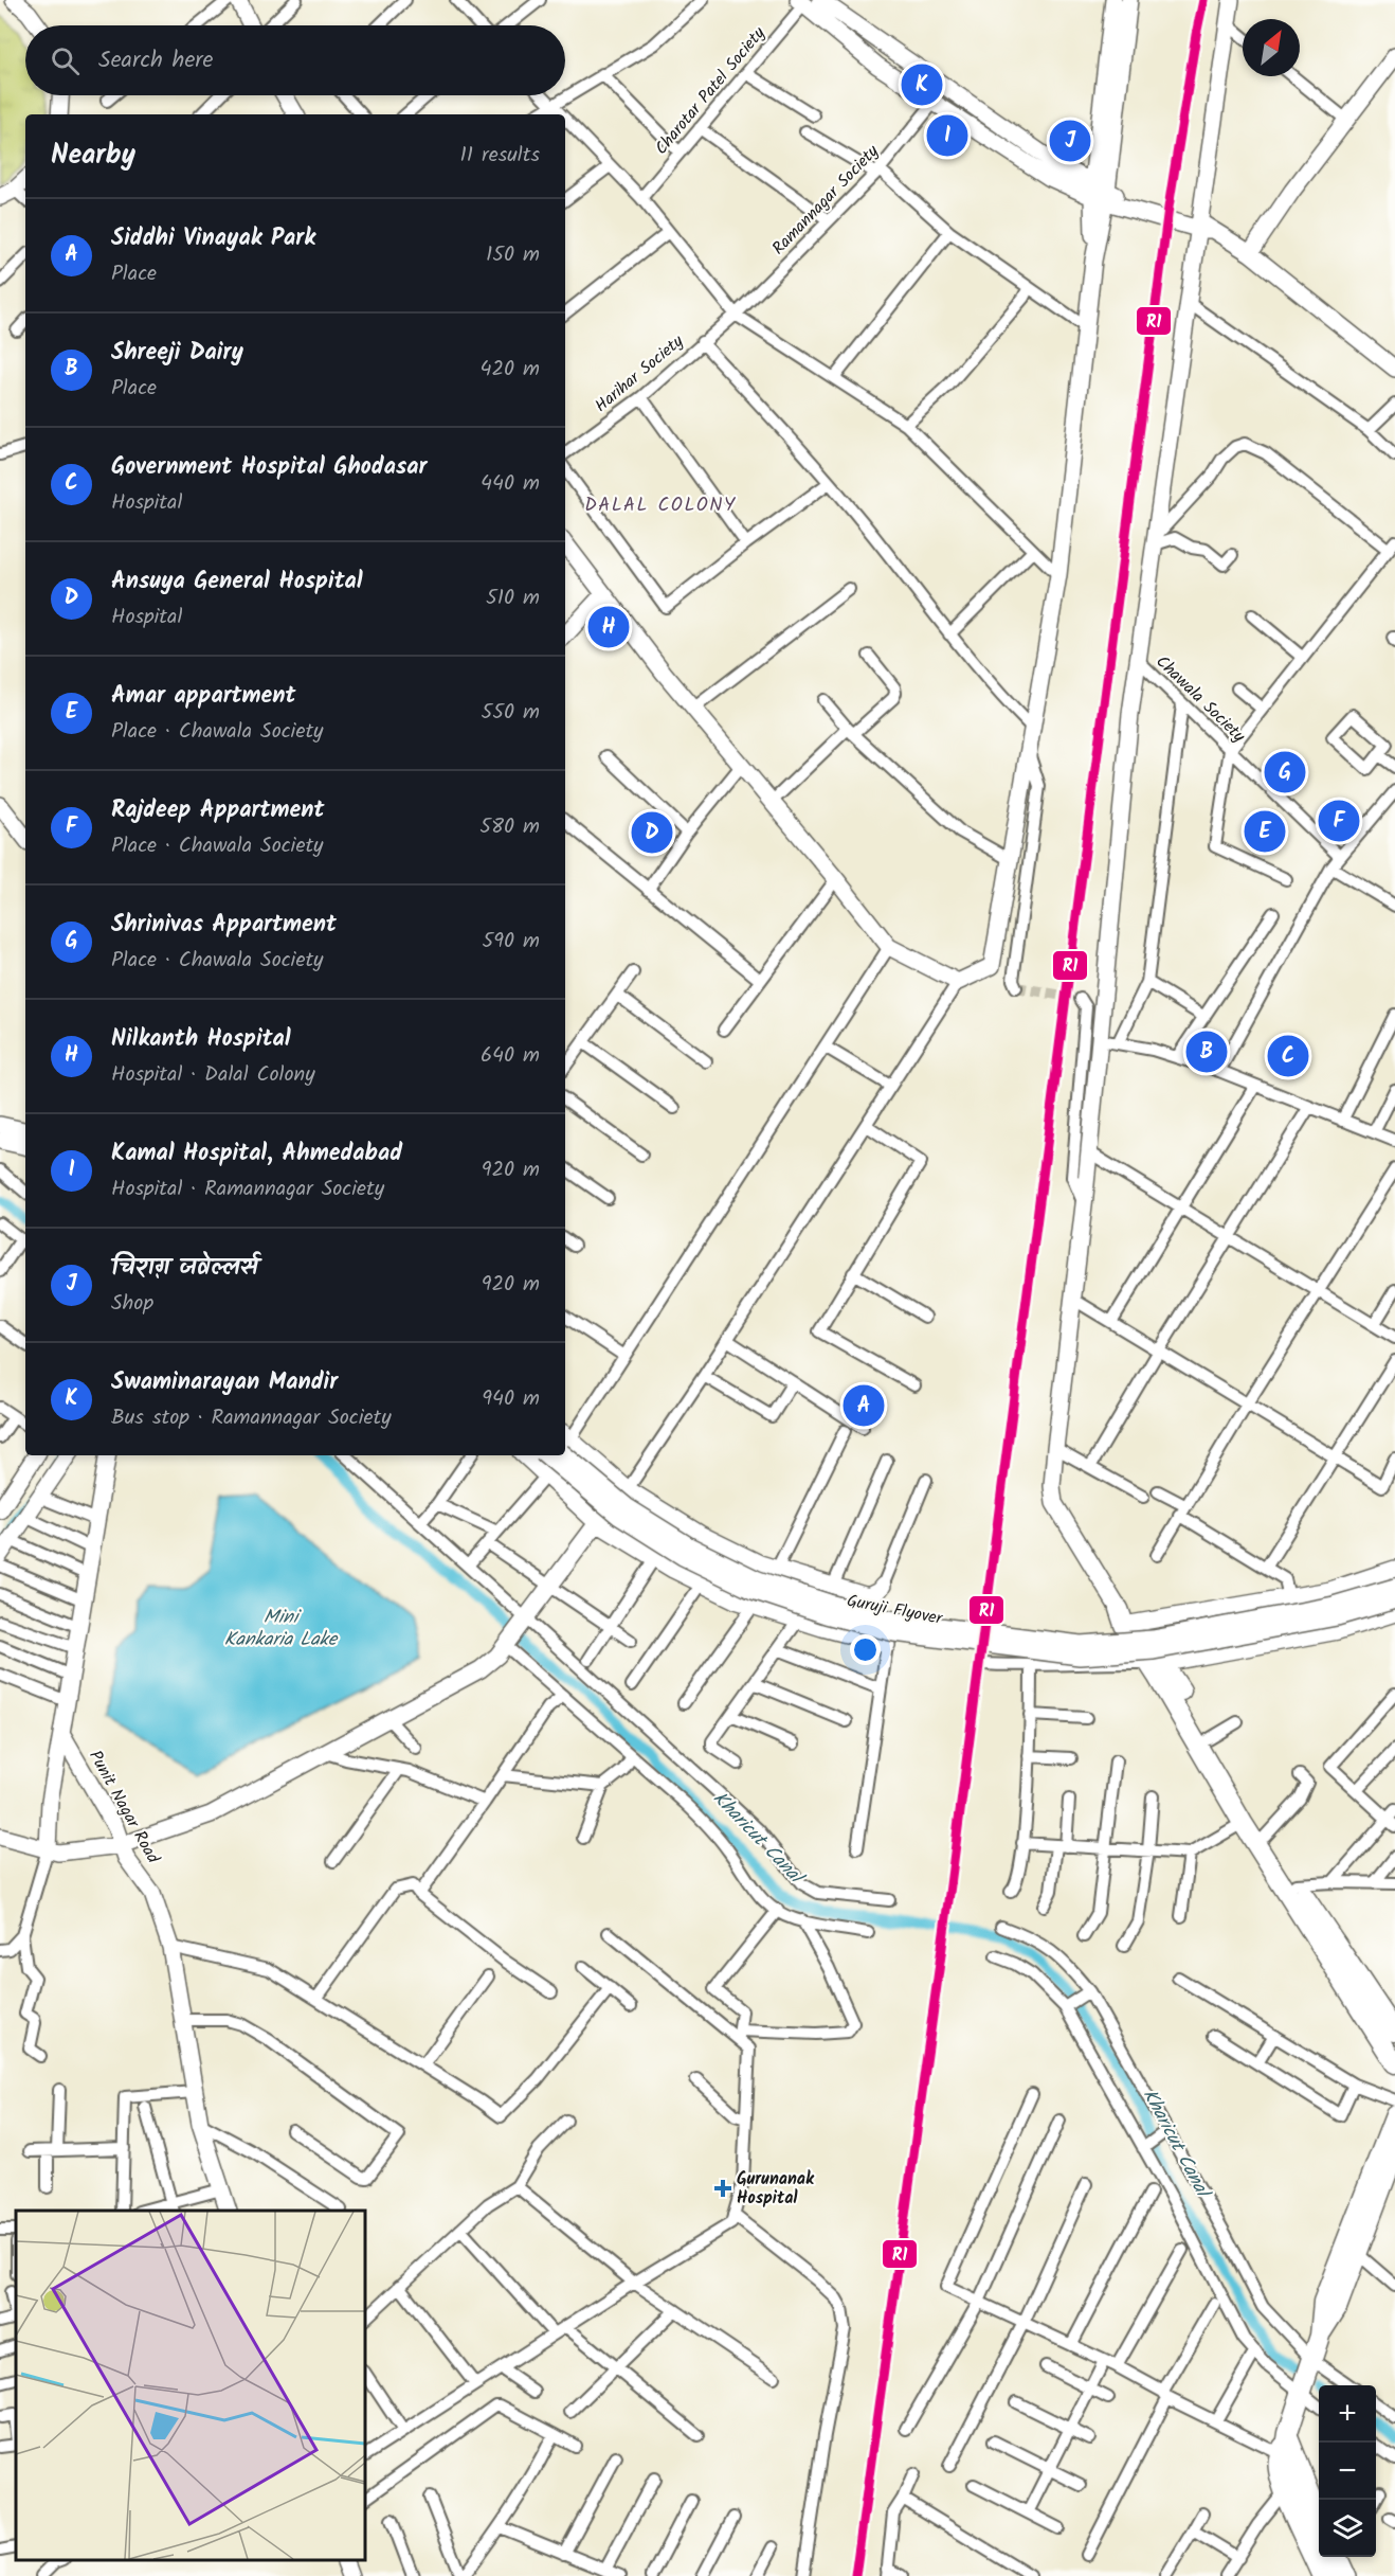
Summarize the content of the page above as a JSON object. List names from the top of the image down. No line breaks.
{"streets":{"street":["Charotar Patel Society","Ramannagar Society","Harihar Society","Chawala Society","Guruji Flyover","Punit Nagar Road"]},"crossings":[["Ramannagar Society","Harihar Society"]],"districts":["DALAL COLONY"],"water":["Mini Kankaria Lake","Kharicut Canal"],"places":{"health":["Gurunanak Hospital"]},"lines":["transit line R1"],"north":"top right","page":{"search":"Search here","pins":["K","I","J","H","G","F","E","D","B","C","A"],"heading":["Nearby","11 results"],"list":[{"mark":"A","name":"Siddhi Vinayak Park","note":"Place","value":"150 m"},{"mark":"B","name":"Shreeji Dairy","note":"Place","value":"420 m"},{"mark":"C","name":"Government Hospital Ghodasar","note":"Hospital","value":"440 m"},{"mark":"D","name":"Ansuya General Hospital","note":"Hospital","value":"510 m"},{"mark":"E","name":"Amar appartment","note":"Place · Chawala Society","value":"550 m"},{"mark":"F","name":"Rajdeep Appartment","note":"Place · Chawala Society","value":"580 m"},{"mark":"G","name":"Shrinivas Appartment","note":"Place · Chawala Society","value":"590 m"},{"mark":"H","name":"Nilkanth Hospital","note":"Hospital · Dalal Colony","value":"640 m"},{"mark":"I","name":"Kamal Hospital, Ahmedabad","note":"Hospital · Ramannagar Society","value":"920 m"},{"mark":"J","name":"चिराग़ जवेल्लर्स","note":"Shop","value":"920 m"},{"mark":"K","name":"Swaminarayan Mandir","note":"Bus stop · Ramannagar Society","value":"940 m"}],"map_buttons":["+","−"]}}
